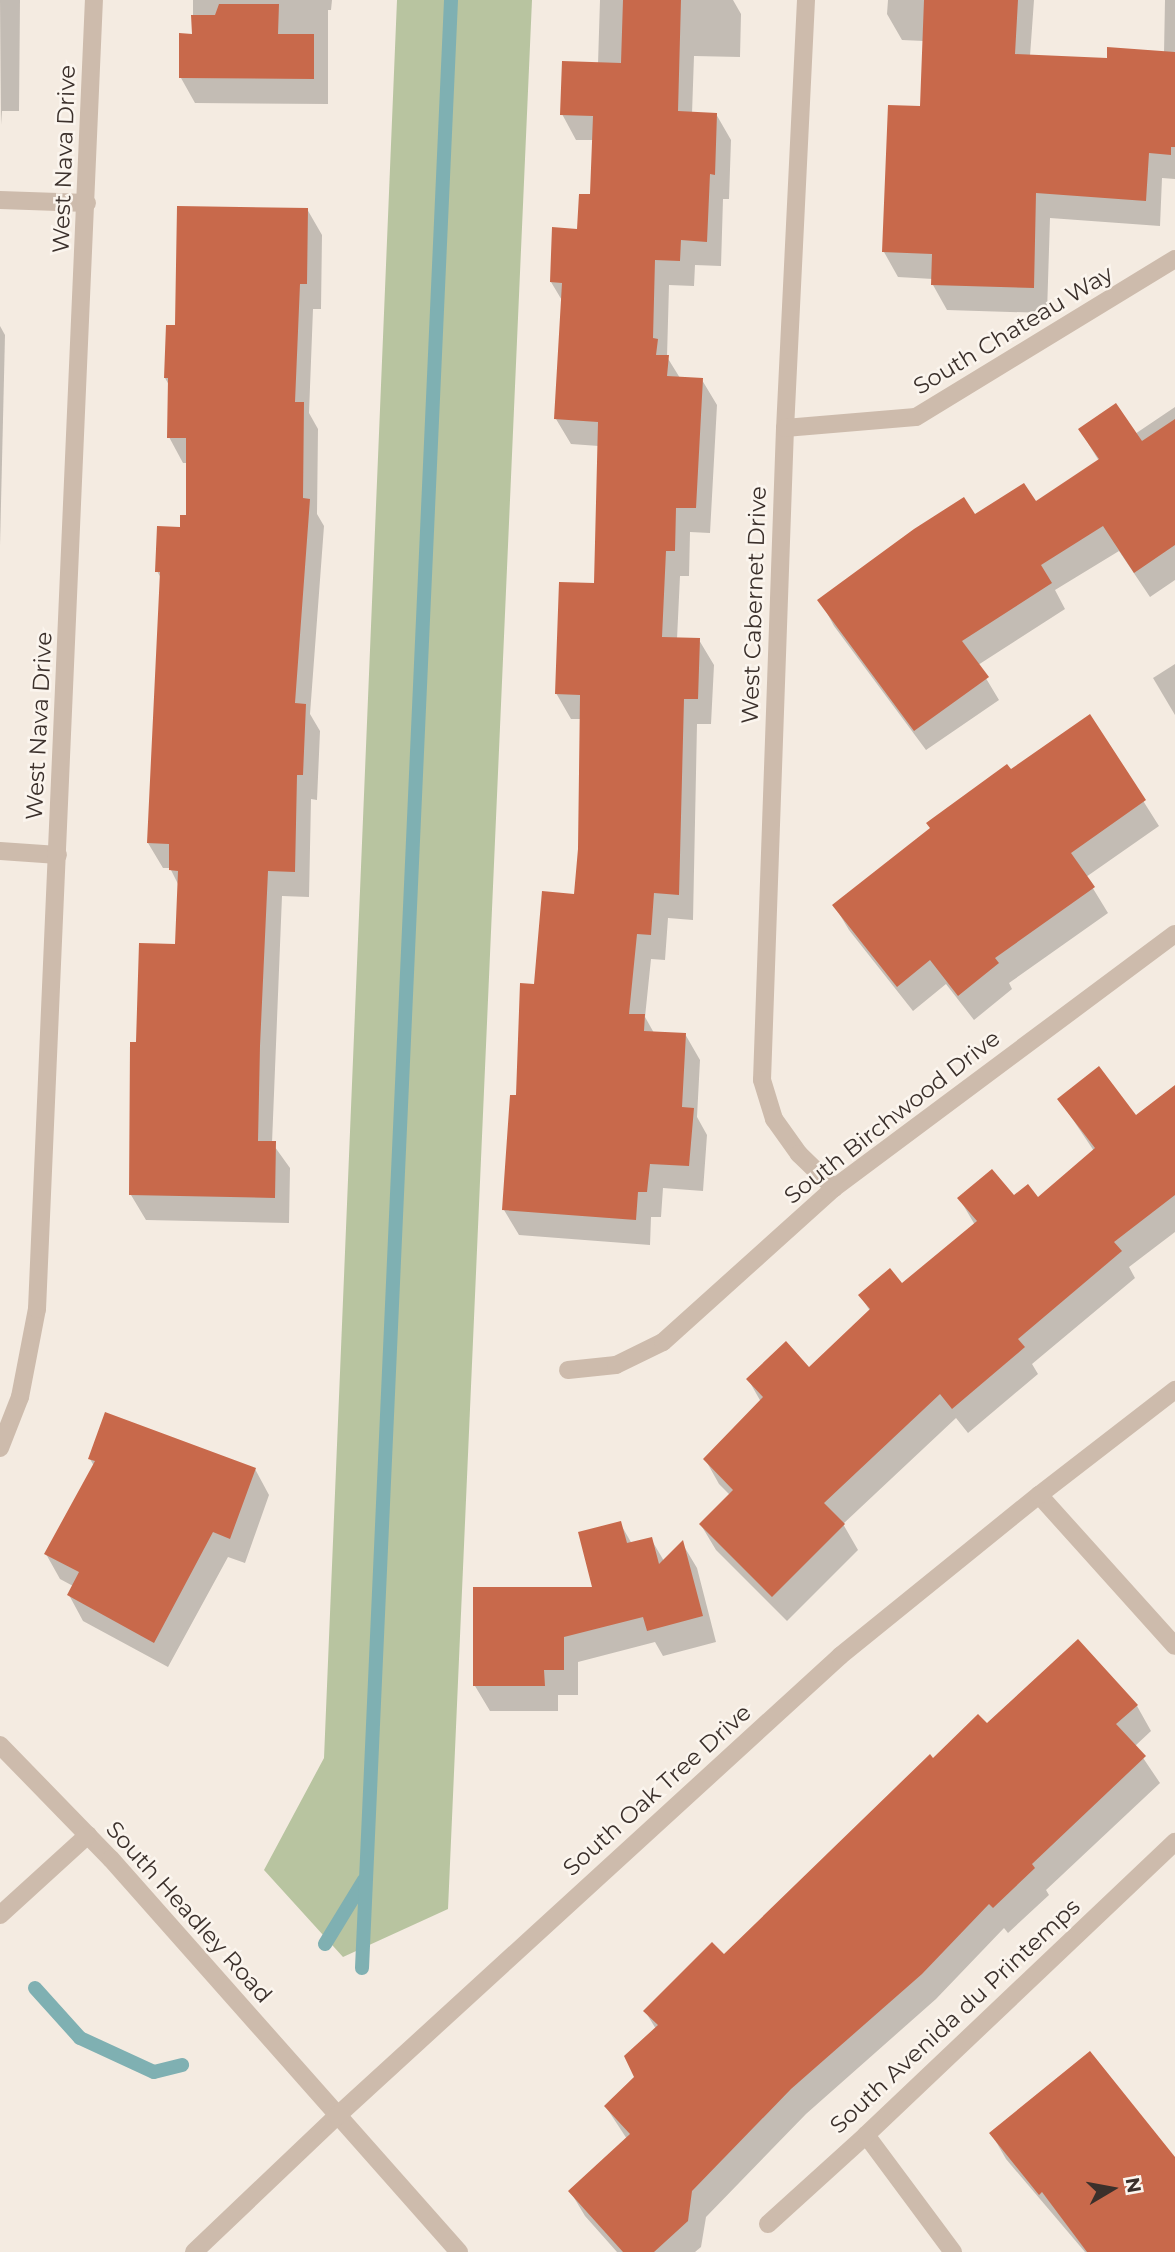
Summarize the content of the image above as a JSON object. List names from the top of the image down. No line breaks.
{"streets":{"street":["West Nava Drive","South Chateau Way","West Cabernet Drive","South Birchwood Drive","South Oak Tree Drive","South Headley Road","South Avenida du Printemps"]},"crossings":[["South Chateau Way","West Cabernet Drive"],["West Cabernet Drive","South Birchwood Drive"],["South Oak Tree Drive","South Headley Road"]],"north":"right"}
